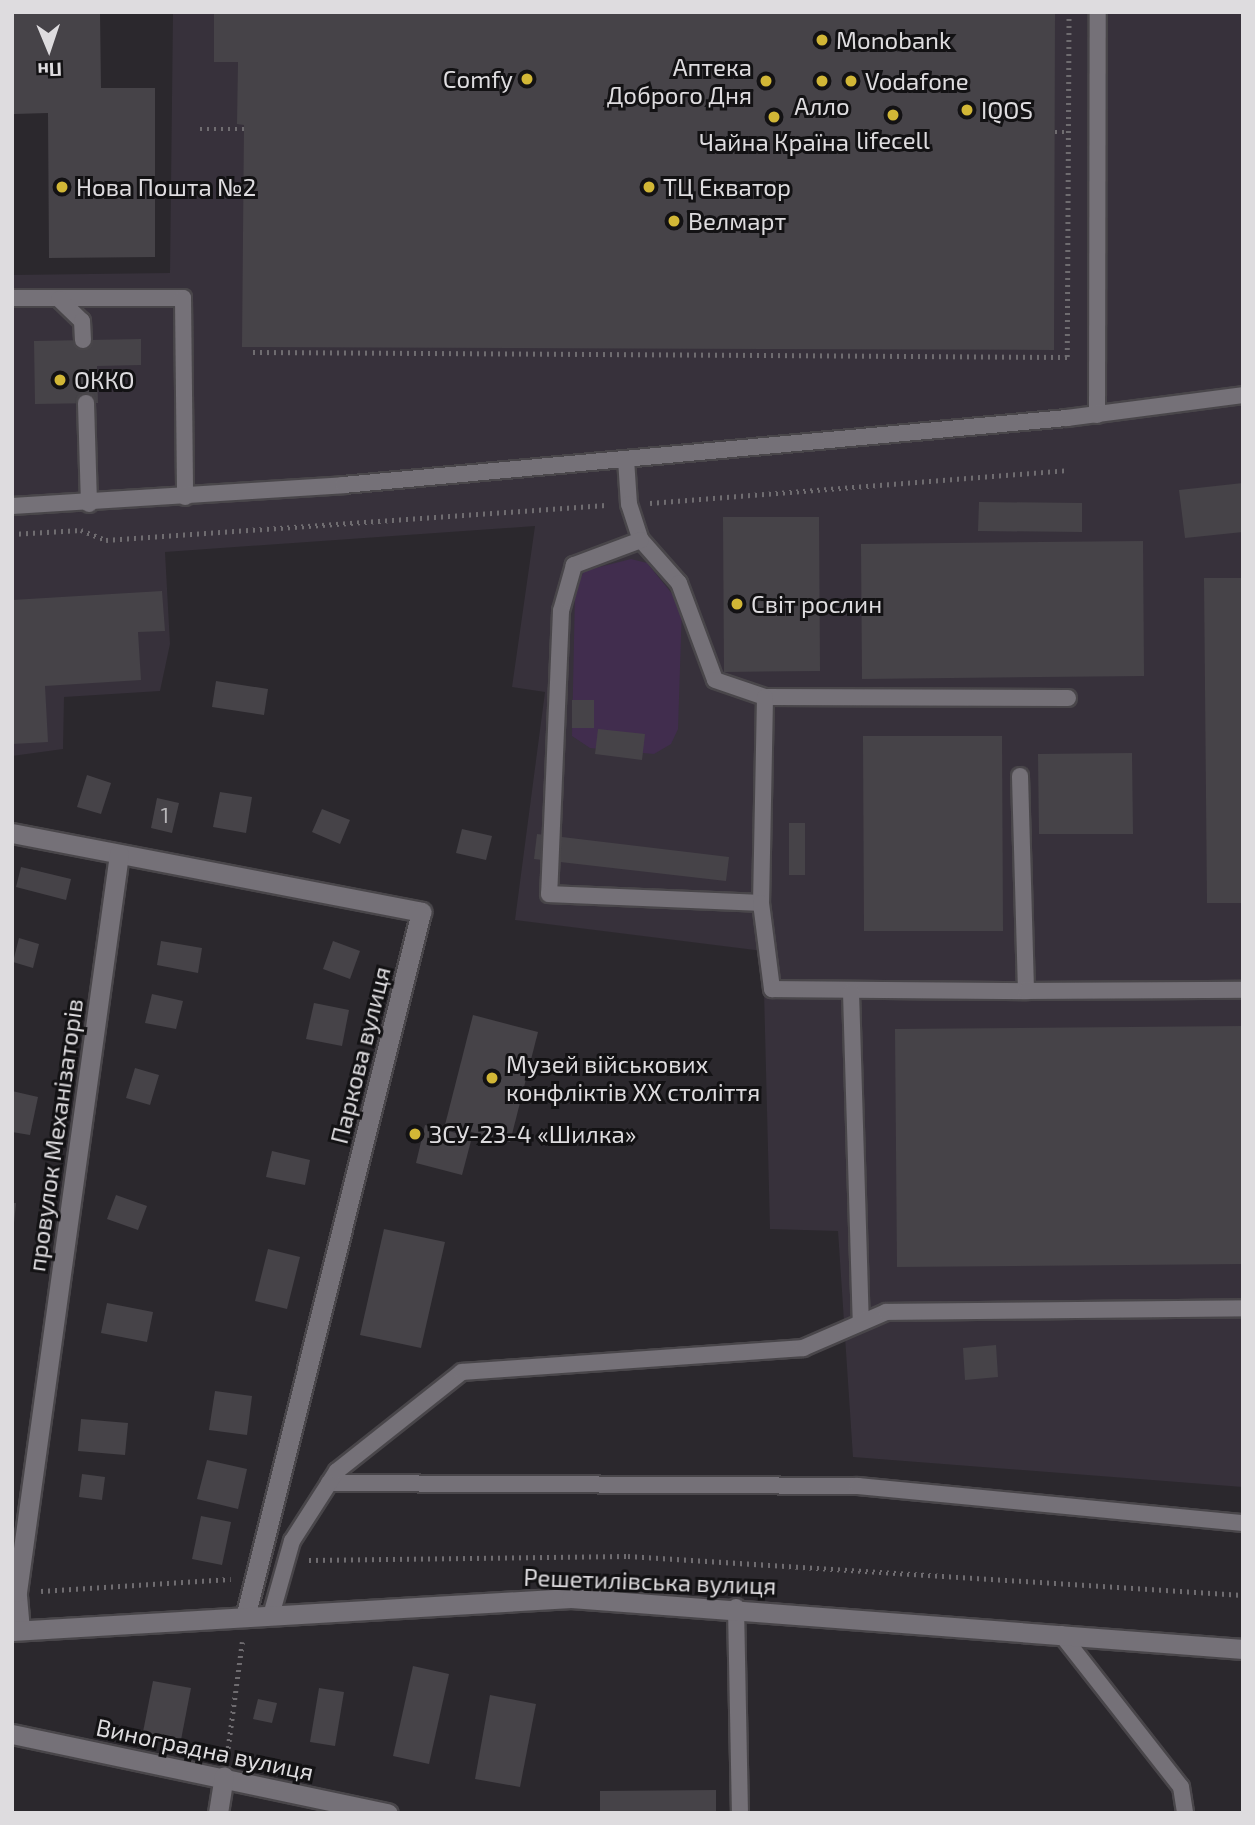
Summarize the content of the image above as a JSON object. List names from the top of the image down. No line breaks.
{"streets":{"street":["Паркова вулиця","провулок Механізаторів","Решетилівська вулиця","Виноградна вулиця"]},"crossings":[["Паркова вулиця","провулок Механізаторів"],["Паркова вулиця","Решетилівська вулиця"],["провулок Механізаторів","Решетилівська вулиця"]],"places":["Monobank","Comfy","Аптека Доброго Дня","Алло","Vodafone","IQOS","lifecell","Чайна Країна","Нова Пошта №2","ТЦ Екватор","Велмарт","ОККО","Світ рослин","Музей військових конфліктів ХХ століття","ЗСУ-23-4 «Шилка»"],"house_numbers":["1"],"north":"bottom"}
